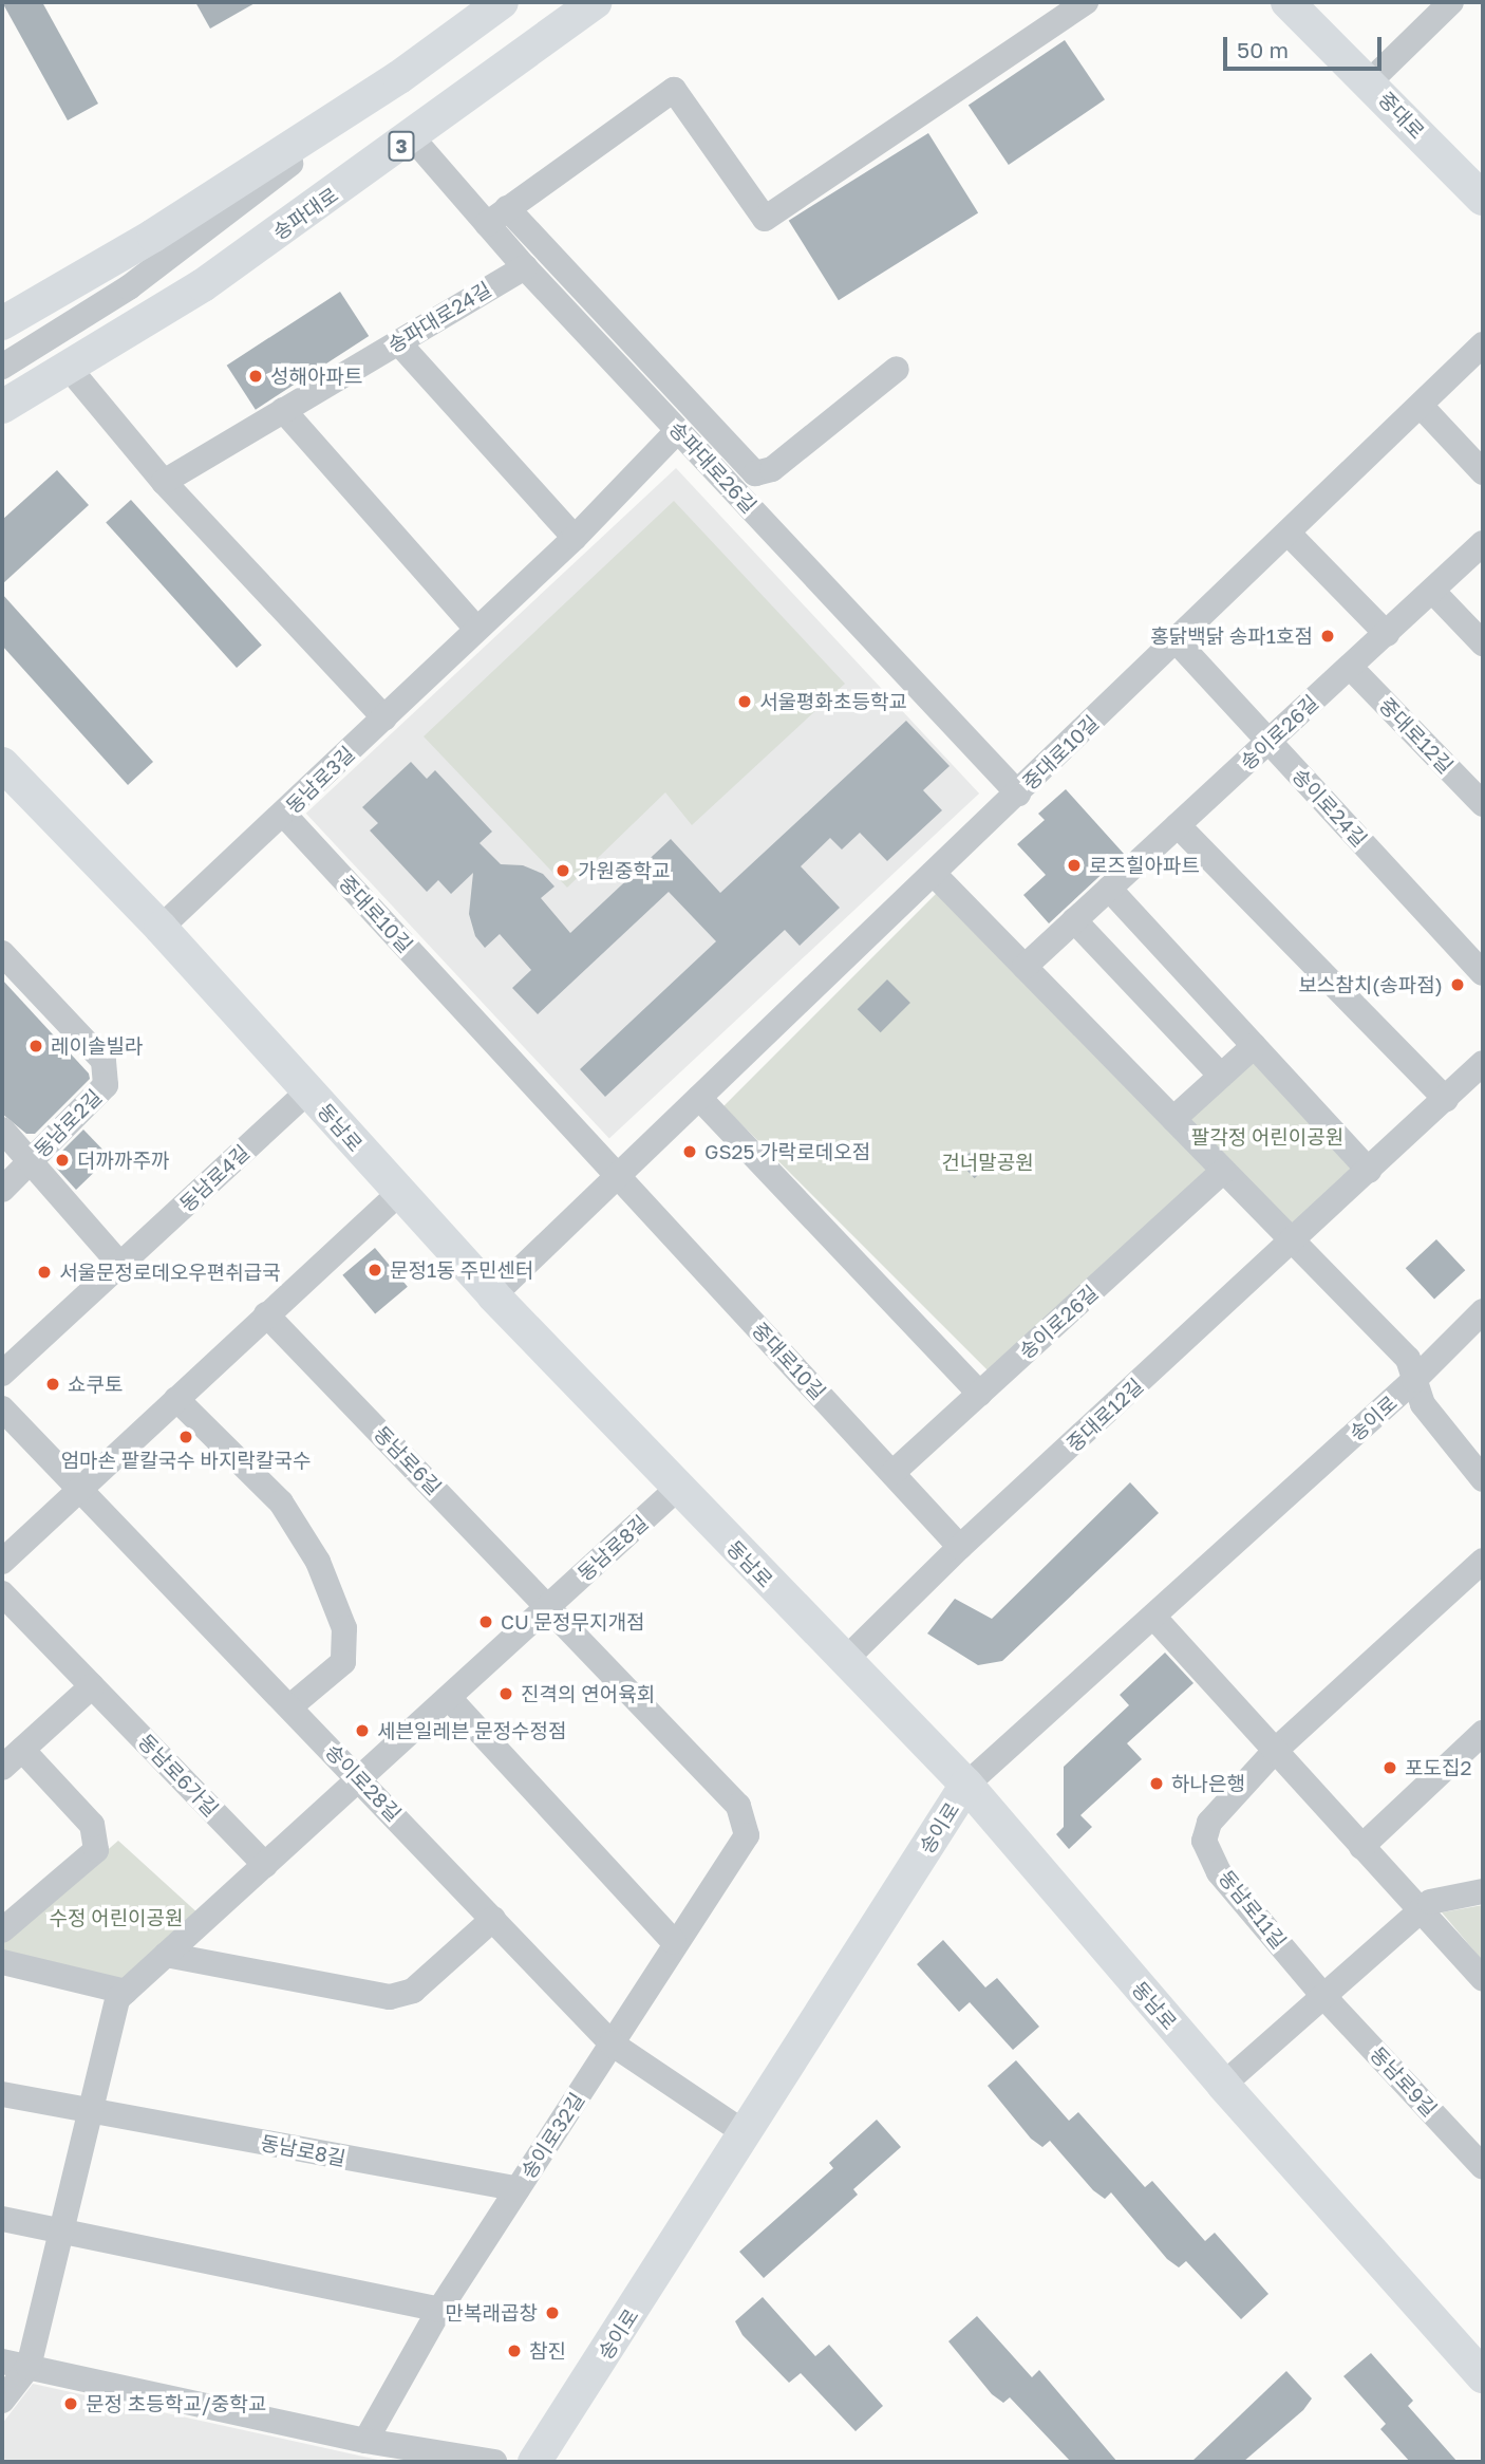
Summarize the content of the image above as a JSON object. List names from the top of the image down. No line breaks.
{"streets":{"main road":["중대로","3","송파대로","동남로","송이로"],"street":["송파대로24길","송파대로26길","송이로26길","중대로12길","중대로10길","동남로3길","송이로24길","동남로2길","동남로4길","동남로6길","동남로8길","동남로6가길","송이로28길","동남로11길","동남로9길","송이로32길"]},"crossings":[["송파대로","송파대로26길"],["송파대로24길","송파대로26길"],["송파대로26길","중대로10길"],["송파대로26길","동남로3길"],["송이로26길","중대로12길"],["송이로26길","중대로10길"],["송이로26길","송이로24길"],["중대로12길","중대로10길"],["중대로12길","동남로"],["중대로10길","동남로3길"],["중대로10길","송이로24길"],["중대로10길","동남로"],["동남로3길","동남로"],["동남로","동남로4길"],["동남로","송이로"],["동남로","동남로8길"],["송이로","송이로28길"],["동남로6길","동남로8길"],["동남로6길","송이로32길"],["동남로8길","동남로6가길"],["동남로8길","송이로28길"],["동남로8길","송이로32길"],["송이로28길","송이로32길"],["동남로11길","동남로9길"]],"parks":["팔각정 어린이공원","건너말공원","수정 어린이공원"],"places":["성해아파트","홍닭백닭 송파1호점","서울평화초등학교","로즈힐아파트","가원중학교","보스참치(송파점)","레이솔빌라","GS25 가락로데오점","더까까주까","문정1동 주민센터","서울문정로데오우편취급국","쇼쿠토","엄마손 팥칼국수 바지락칼국수","CU 문정무지개점","진격의 연어육회","세븐일레븐 문정수정점","포도집2","하나은행","만복래곱창","참진","문정 초등학교/중학교"],"scale_bar":"50 m"}
